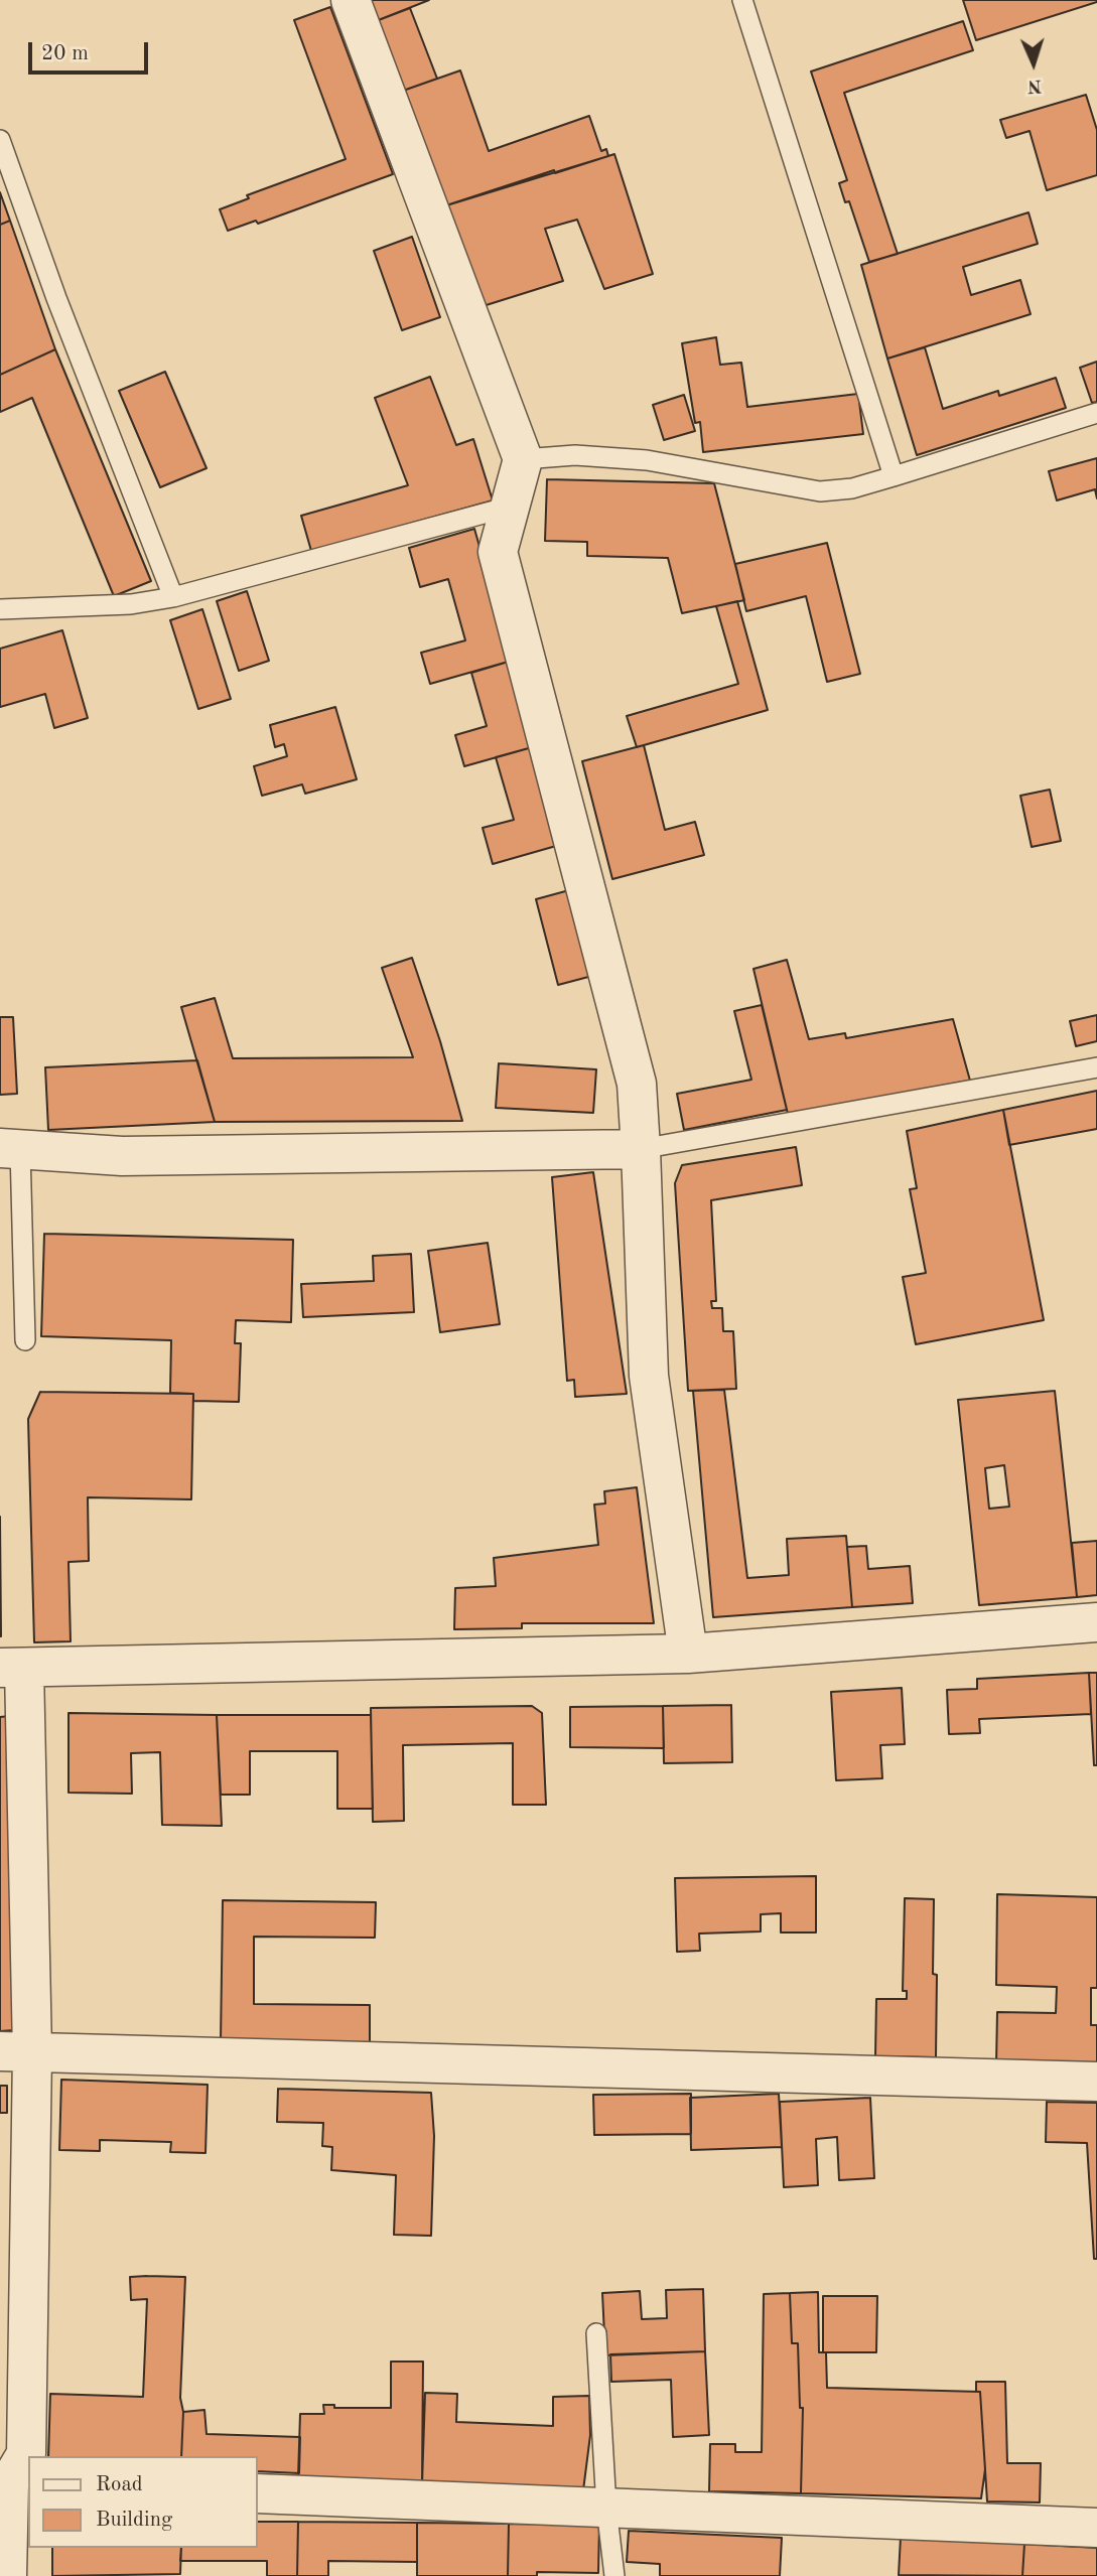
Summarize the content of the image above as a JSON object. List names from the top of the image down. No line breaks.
{"legend":["Road","Building"],"scale_bar":"20 m","north":"bottom"}
